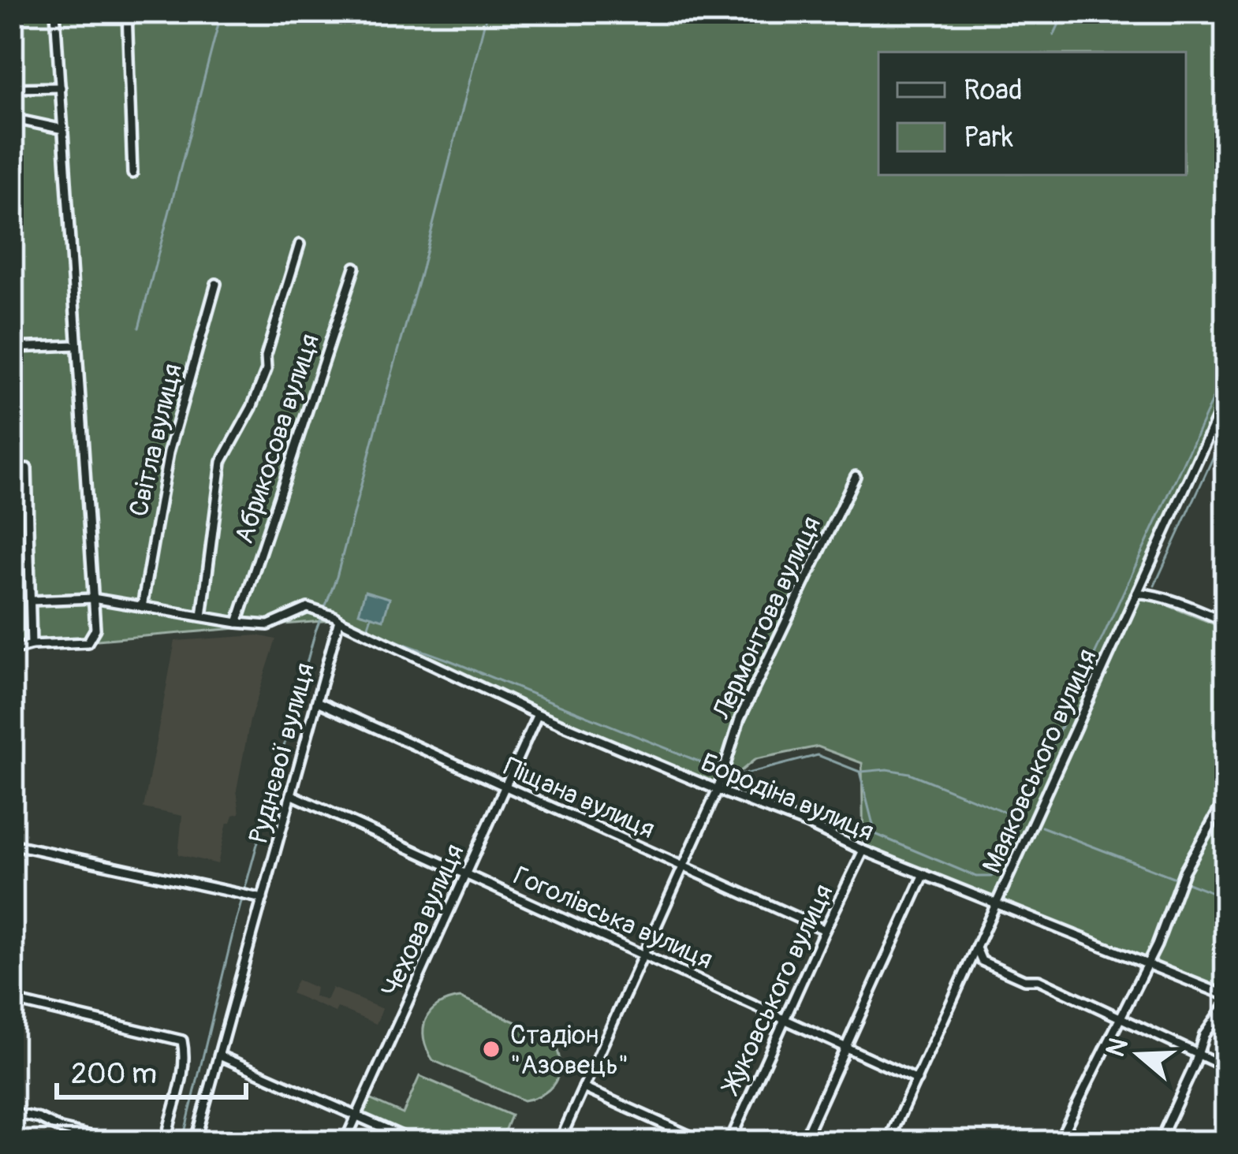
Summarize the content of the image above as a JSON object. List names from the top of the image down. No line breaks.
{"streets":{"street":["Абрикосова вулиця","Світла вулиця","Лермонтова вулиця","Руднєвої вулиця","Маяковського вулиця","Бородіна вулиця","Піщана вулиця","Гоголівська вулиця","Чехова вулиця","Жуковського вулиця"]},"crossings":[["Лермонтова вулиця","Бородіна вулиця"],["Лермонтова вулиця","Піщана вулиця"],["Лермонтова вулиця","Гоголівська вулиця"],["Руднєвої вулиця","Бородіна вулиця"],["Руднєвої вулиця","Піщана вулиця"],["Руднєвої вулиця","Гоголівська вулиця"],["Маяковського вулиця","Бородіна вулиця"],["Маяковського вулиця","Гоголівська вулиця"],["Бородіна вулиця","Чехова вулиця"],["Бородіна вулиця","Жуковського вулиця"],["Піщана вулиця","Чехова вулиця"],["Піщана вулиця","Жуковського вулиця"],["Гоголівська вулиця","Чехова вулиця"],["Гоголівська вулиця","Жуковського вулиця"]],"places":["Стадіон \"Азовець\""],"legend":["Road","Park"],"scale_bar":"200 m","north":"left"}
